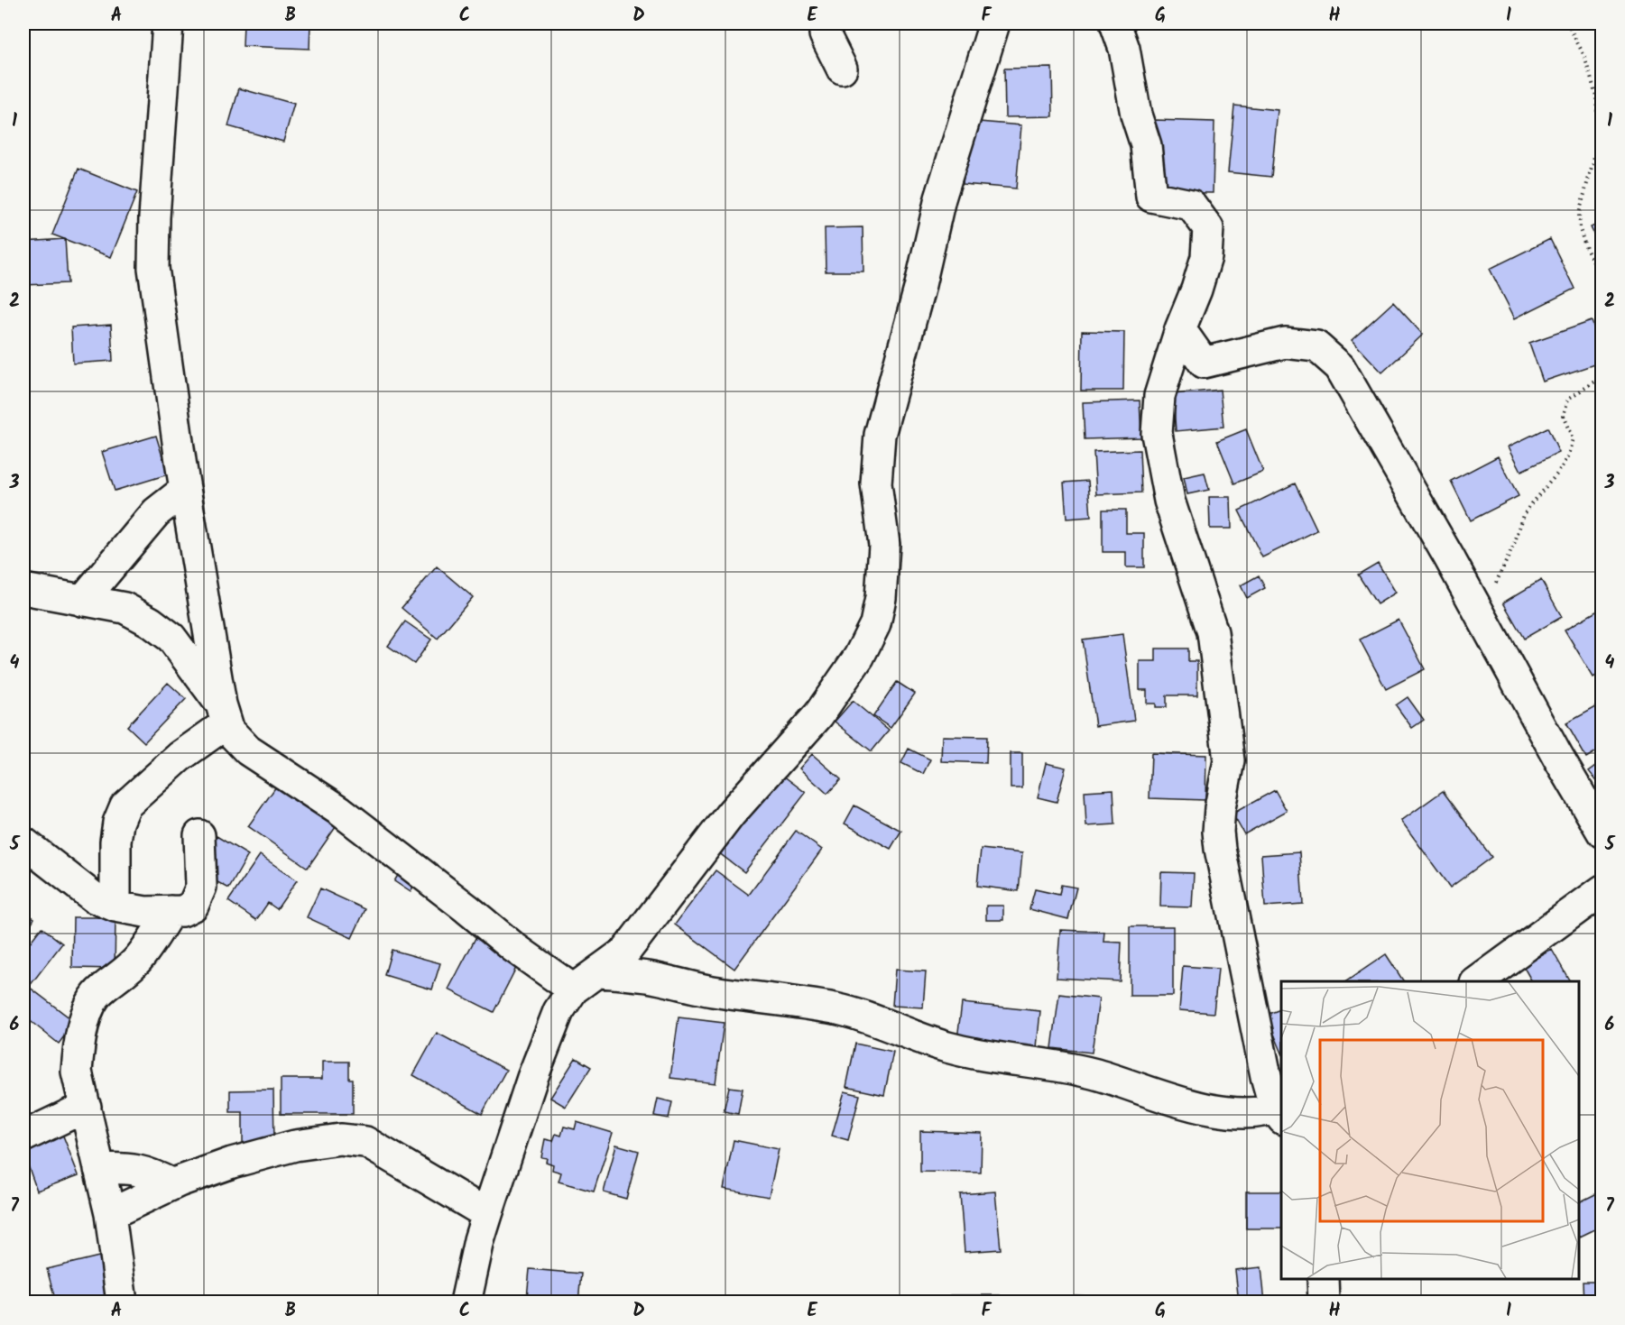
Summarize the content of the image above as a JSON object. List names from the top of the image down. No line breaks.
{"grid":{"columns":["A","B","C","D","E","F","G","H","I"],"rows":["1","2","3","4","5","6","7"]}}
